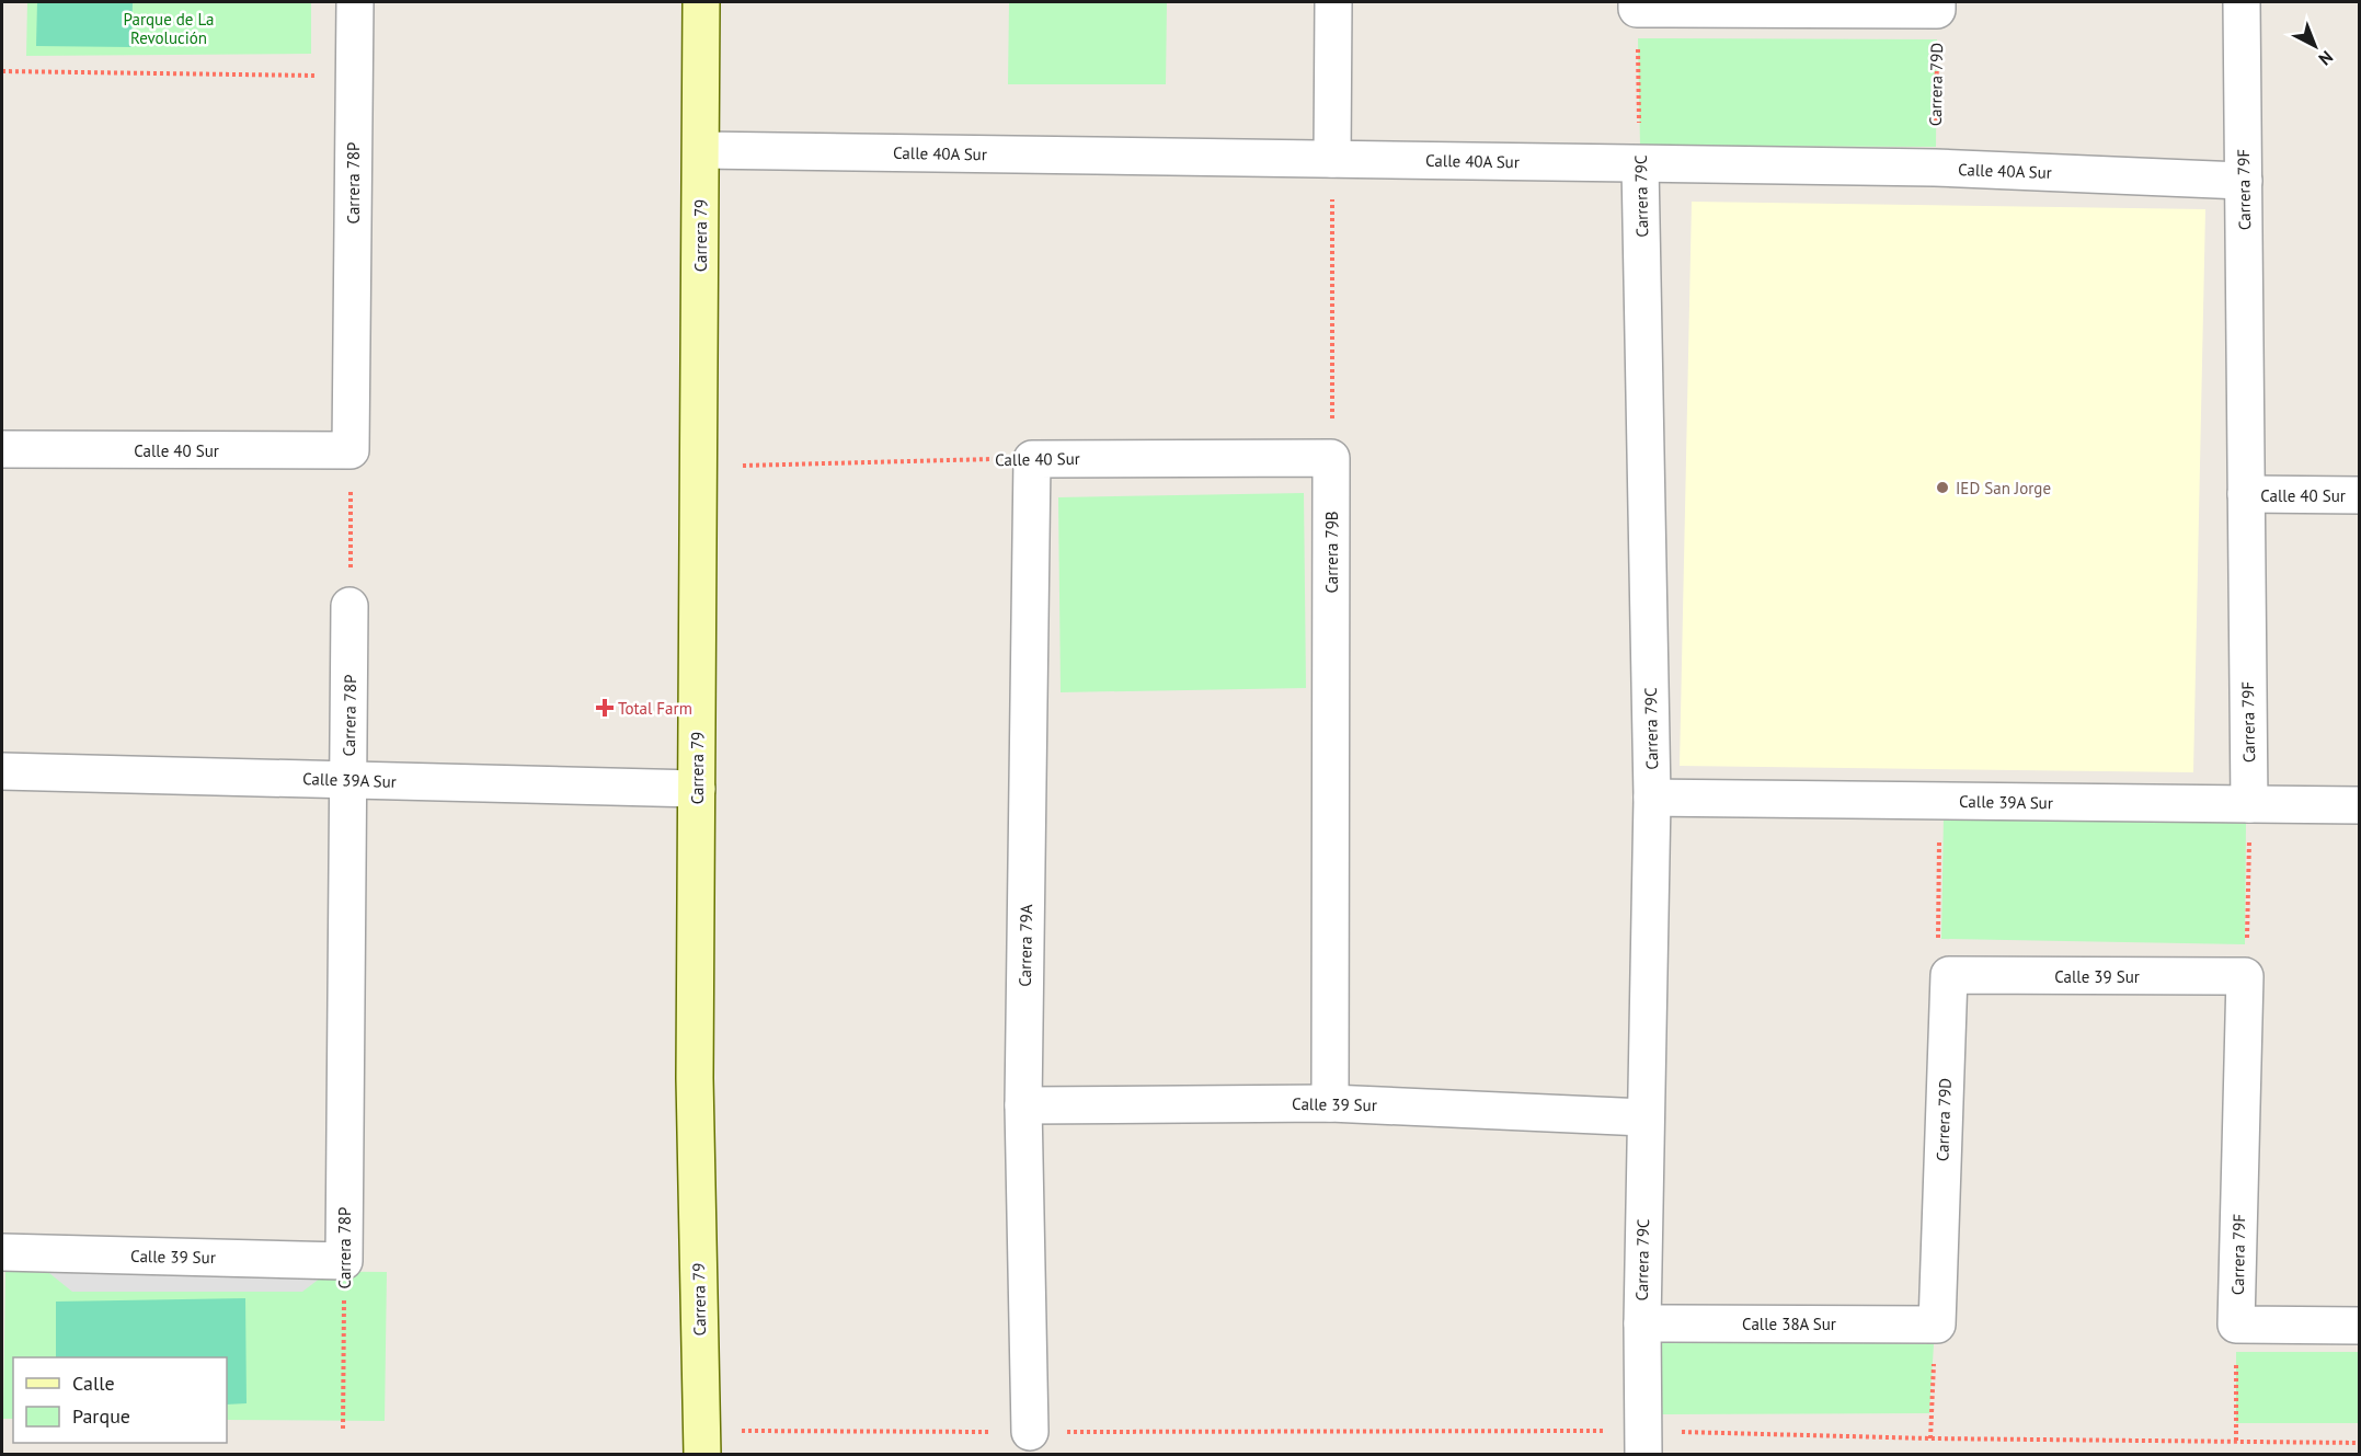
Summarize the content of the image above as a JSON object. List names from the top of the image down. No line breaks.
{"streets":{"street":["Carrera 79D","Calle 40A Sur","Carrera 78P","Carrera 79F","Carrera 79C","Carrera 79","Calle 40 Sur","Carrera 79B","Calle 39A Sur","Carrera 79A","Calle 39 Sur","Calle 38A Sur"]},"crossings":[["Carrera 79D","Calle 40A Sur"],["Carrera 79D","Calle 39 Sur"],["Carrera 79D","Calle 38A Sur"],["Calle 40A Sur","Carrera 79F"],["Calle 40A Sur","Carrera 79C"],["Calle 40A Sur","Carrera 79"],["Carrera 78P","Calle 40 Sur"],["Carrera 78P","Calle 39A Sur"],["Carrera 78P","Calle 39 Sur"],["Carrera 79F","Calle 40 Sur"],["Carrera 79F","Calle 39A Sur"],["Carrera 79F","Calle 39 Sur"],["Carrera 79C","Calle 39A Sur"],["Carrera 79C","Calle 39 Sur"],["Carrera 79C","Calle 38A Sur"],["Carrera 79","Calle 39A Sur"],["Calle 40 Sur","Carrera 79B"],["Calle 40 Sur","Carrera 79A"],["Carrera 79B","Calle 39 Sur"],["Carrera 79A","Calle 39 Sur"]],"parks":["Parque de La Revolución"],"places":{"other":["IED San Jorge"],"health":["Total Farm"]},"legend":["Calle","Parque"],"north":"bottom right"}
